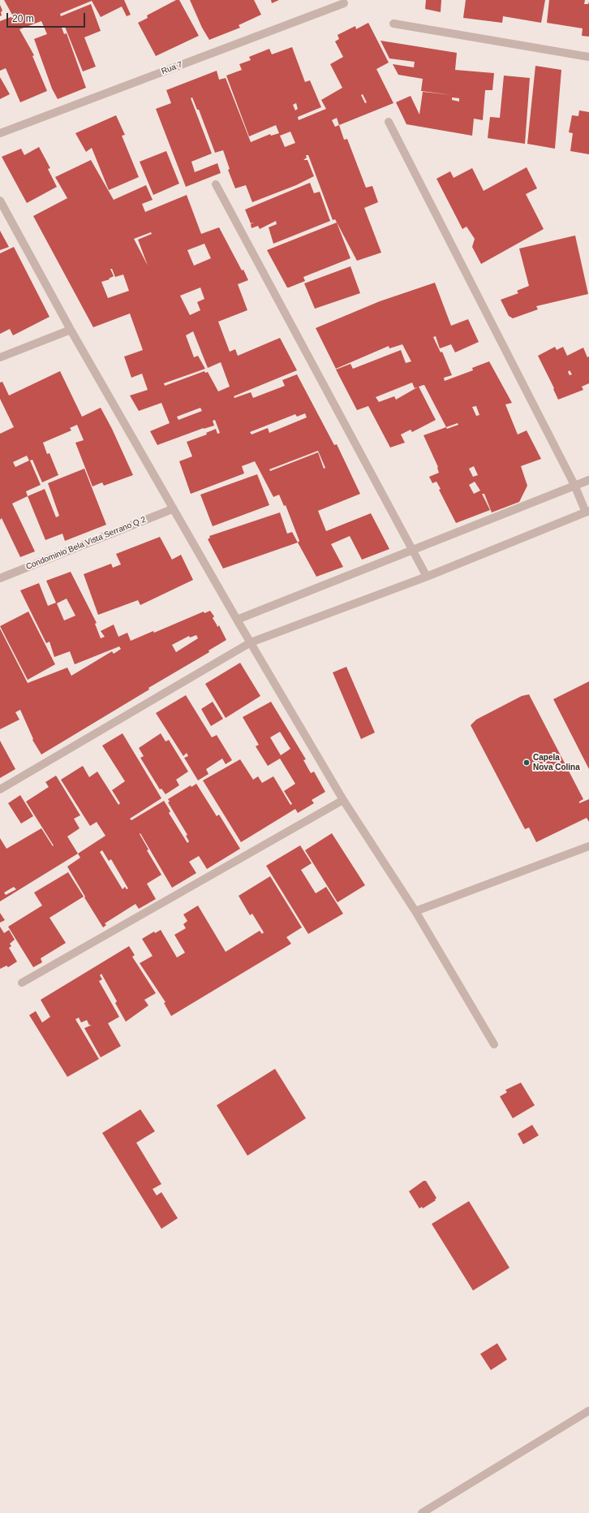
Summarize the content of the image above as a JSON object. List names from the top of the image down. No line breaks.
{"streets":{"street":["Rua 7","Condominio Bela Vista Serrano Q 2"]},"places":["Capela Nova Colina"],"scale_bar":"20 m"}
